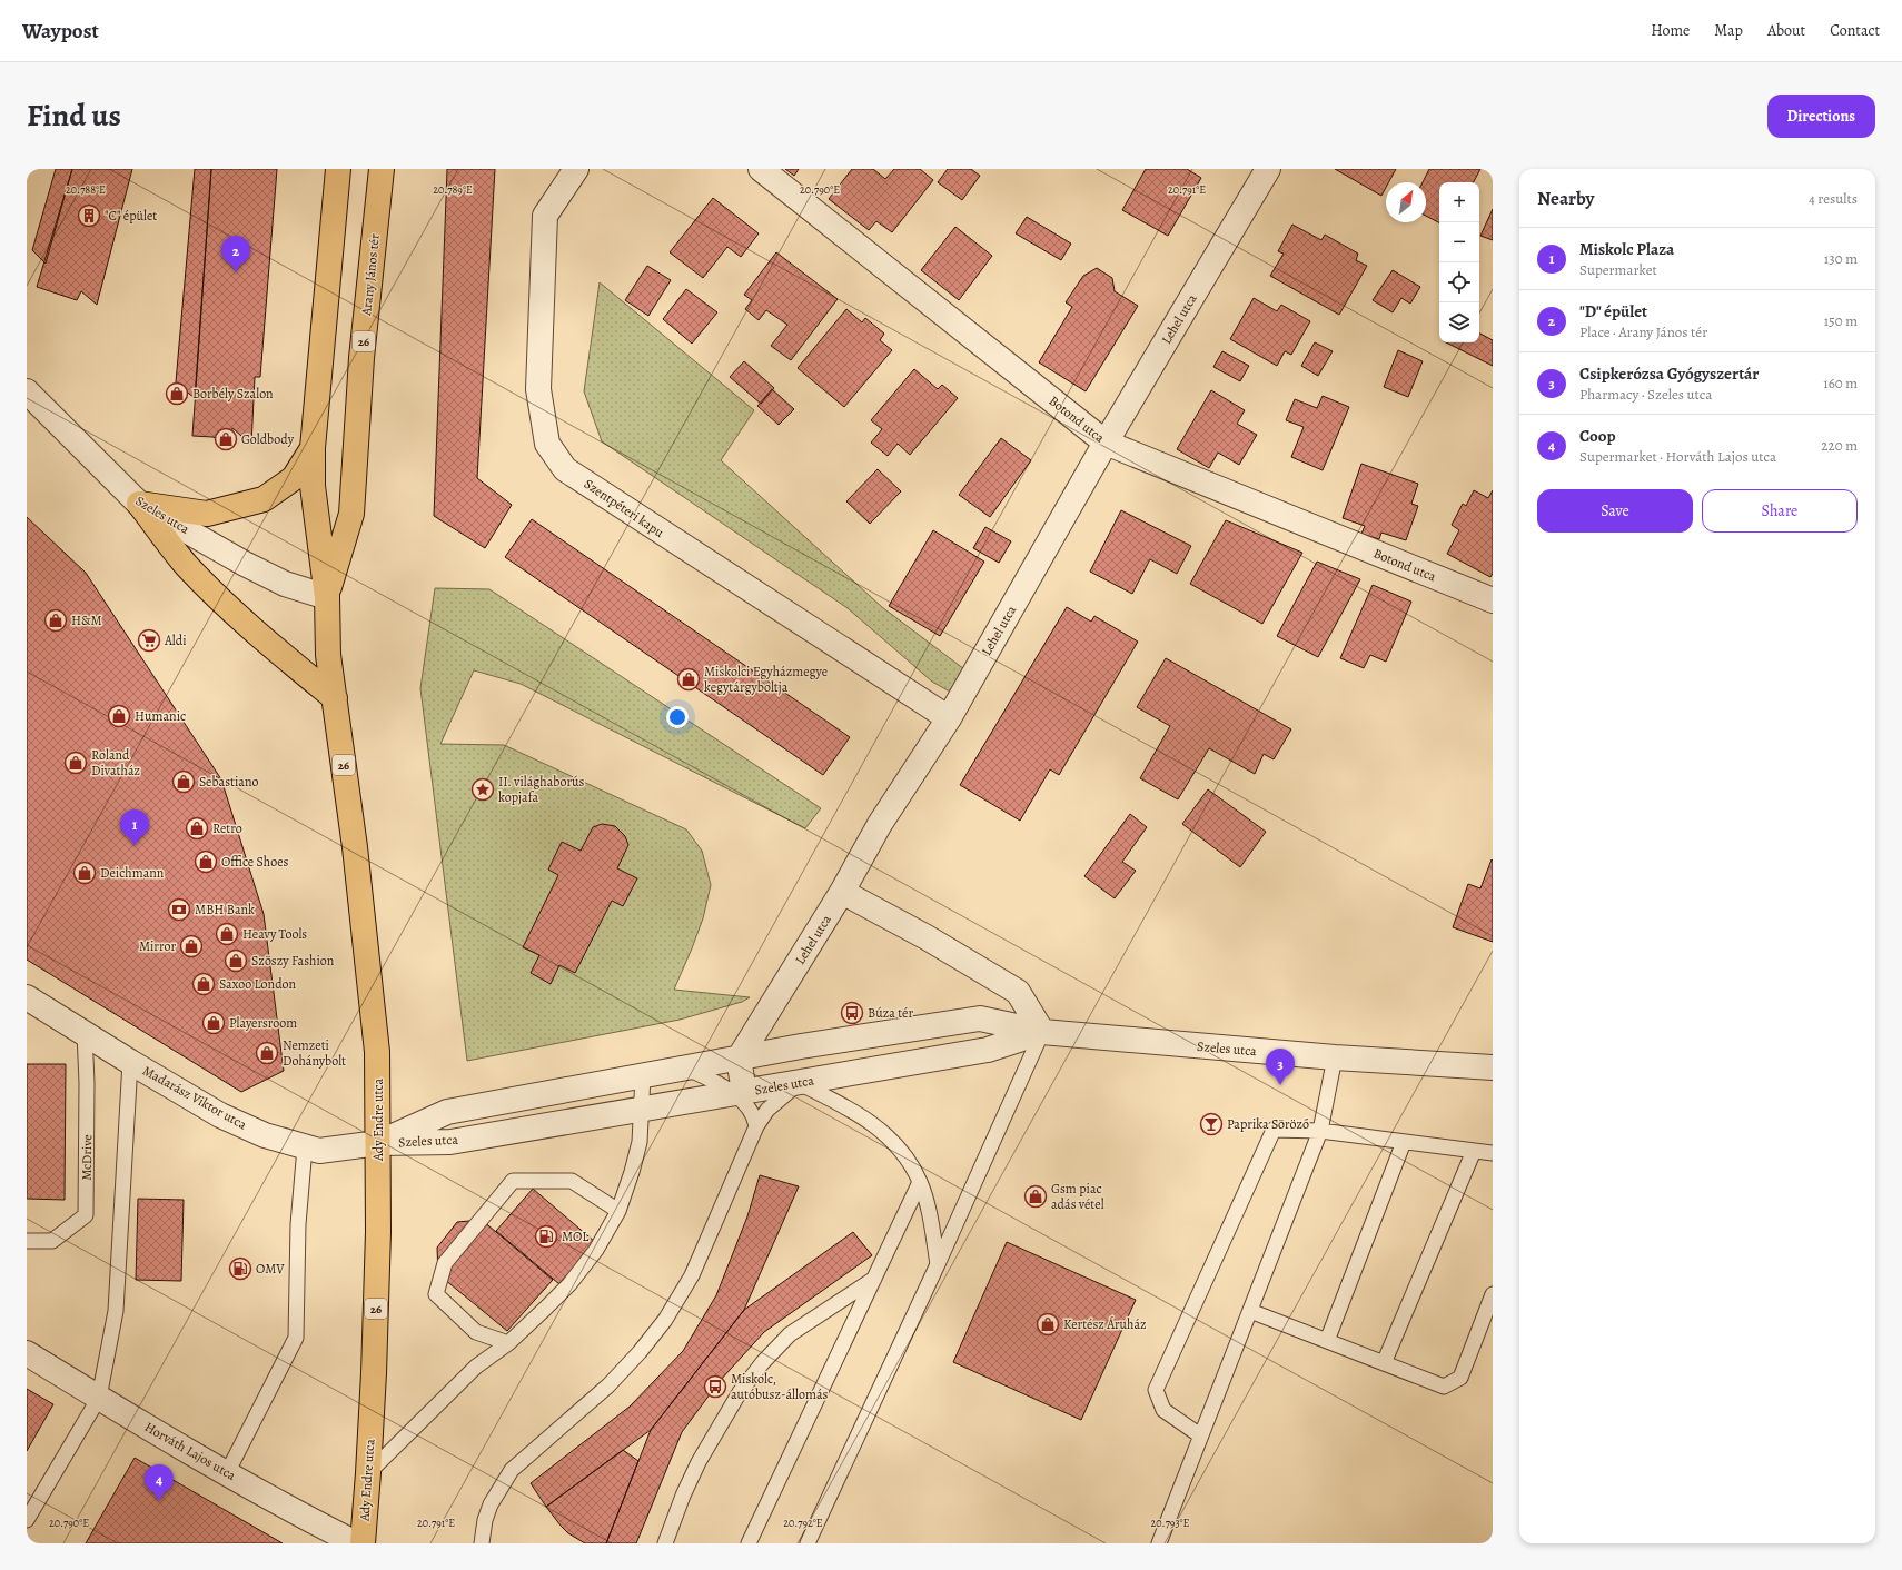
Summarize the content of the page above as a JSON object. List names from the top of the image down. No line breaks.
{"streets":{"main road":["Arany János tér","26","Ady Endre utca"],"street":["Lehel utca","Botond utca","Szentpéteri kapu","Szeles utca","Madarász Viktor utca","Horváth Lajos utca"],"lane":["McDrive"]},"crossings":[["Arany János tér","26"],["Arany János tér","Szeles utca"],["Lehel utca","Botond utca"],["Lehel utca","Szentpéteri kapu"],["Lehel utca","Szeles utca"],["26","Szeles utca"],["26","Ady Endre utca"],["Szeles utca","Madarász Viktor utca"],["Szeles utca","Ady Endre utca"],["Madarász Viktor utca","Ady Endre utca"],["Madarász Viktor utca","McDrive"]],"places":{"building":["\"C\" épület"],"shop":["Borbély Szalon","Goldbody","H&M","Miskolci Egyházmegye kegytárgyboltja","Humanic","Roland Divatház","Sebastiano","Retro","Office Shoes","Deichmann","Heavy Tools","Mirror","Szöszy Fashion","Saxoo London","Playersroom","Nemzeti Dohánybolt","Gsm piac adás vétel","Kertész Áruház"],"supermarket":["Aldi"],"place":["II. világhaborús kopjafa"],"bank":["MBH Bank"],"bus stop":["Búza tér","Miskolc, autóbusz-állomás"],"bar":["Paprika Söröző"],"fuel station":["MOL","OMV"]},"north":"top right","page":{"header":"Waypost","nav":["Home","Map","About","Contact"],"title":"Find us","buttons":["Directions",["Save","Share"]],"heading":["Nearby","4 results"],"map_buttons":["+","−"],"list":[{"mark":"1","name":"Miskolc Plaza","note":"Supermarket","value":"130 m"},{"mark":"2","name":"\"D\" épület","note":"Place · Arany János tér","value":"150 m"},{"mark":"3","name":"Csipkerózsa Gyógyszertár","note":"Pharmacy · Szeles utca","value":"160 m"},{"mark":"4","name":"Coop","note":"Supermarket · Horváth Lajos utca","value":"220 m"}],"pins":["2","1","3","4"]},"coordinates":["20.788°E","20.789°E","20.790°E","20.791°E","20.792°E","20.793°E"]}
